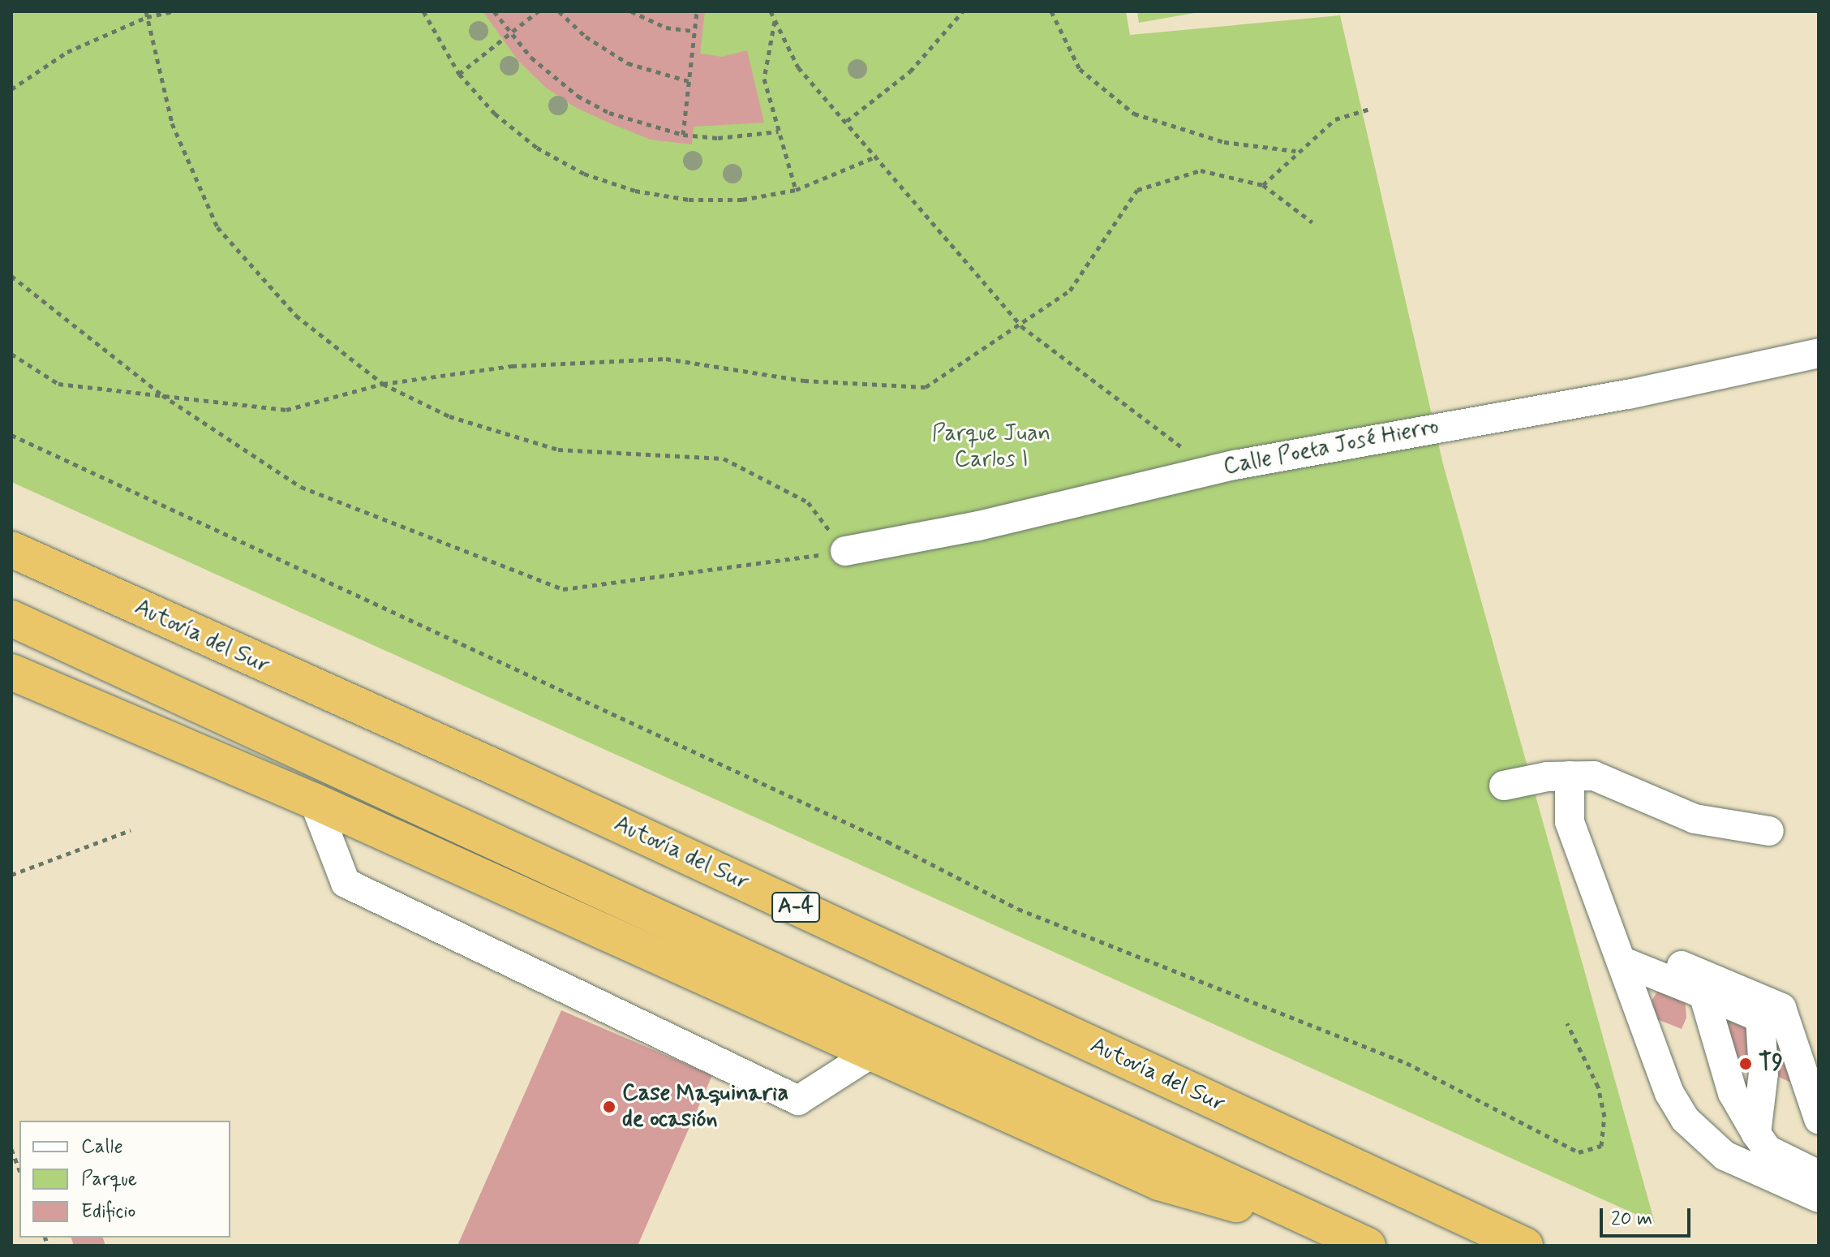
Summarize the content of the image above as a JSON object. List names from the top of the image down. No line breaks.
{"streets":{"highway":["Autovía del Sur","A-4"],"lane":["Calle Poeta José Hierro"]},"crossings":[["Autovía del Sur","A-4"]],"parks":["Parque Juan Carlos I"],"places":["T9","Case Maquinaria de ocasión"],"legend":["Calle","Parque","Edificio"],"scale_bar":"20 m"}
